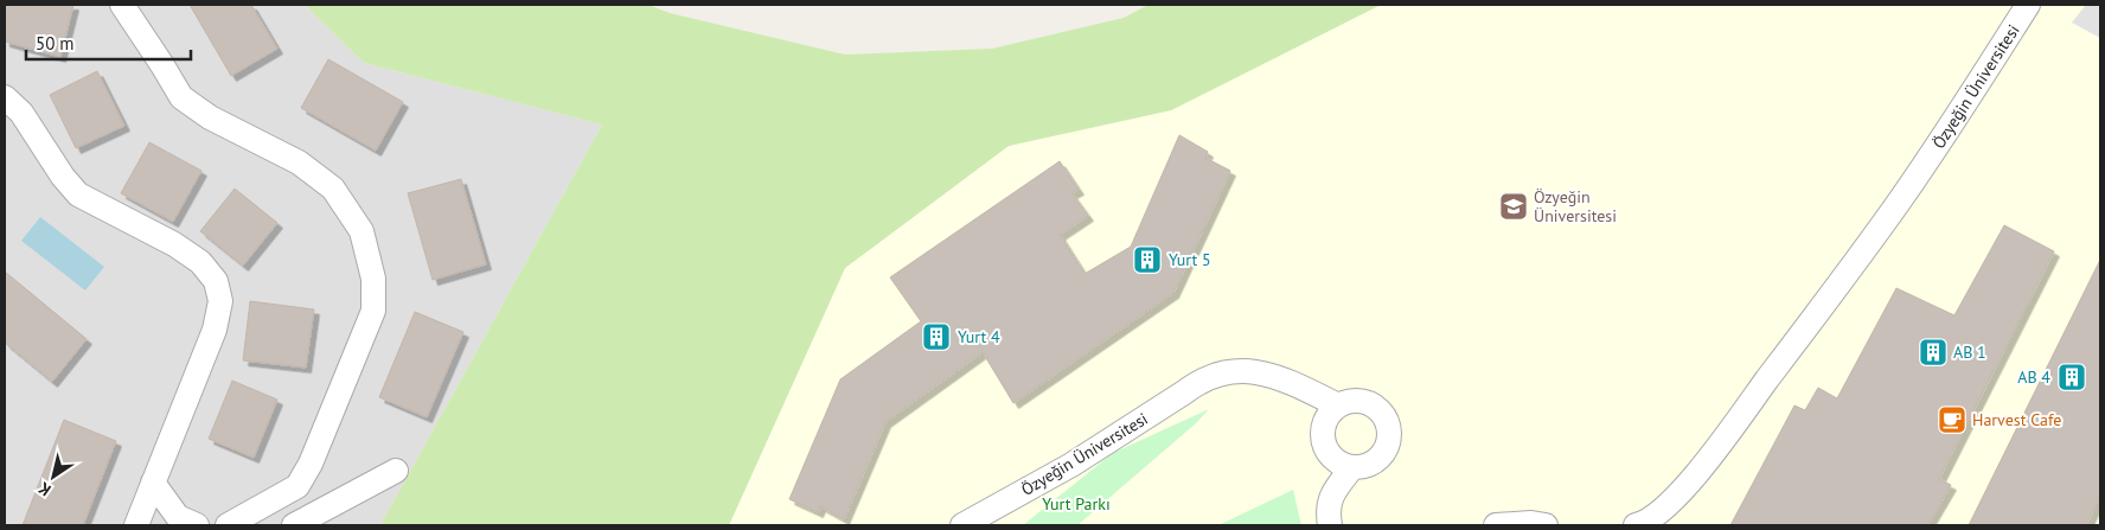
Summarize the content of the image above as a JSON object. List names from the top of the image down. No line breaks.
{"streets":{"street":["Özyeğin Üniversitesi"]},"parks":["Yurt Parkı"],"places":{"school or university":["Özyeğin Üniversitesi"],"building":["Yurt 5","Yurt 4","AB 1","AB 4"],"cafe":["Harvest Cafe"]},"scale_bar":"50 m","north":"bottom left"}
